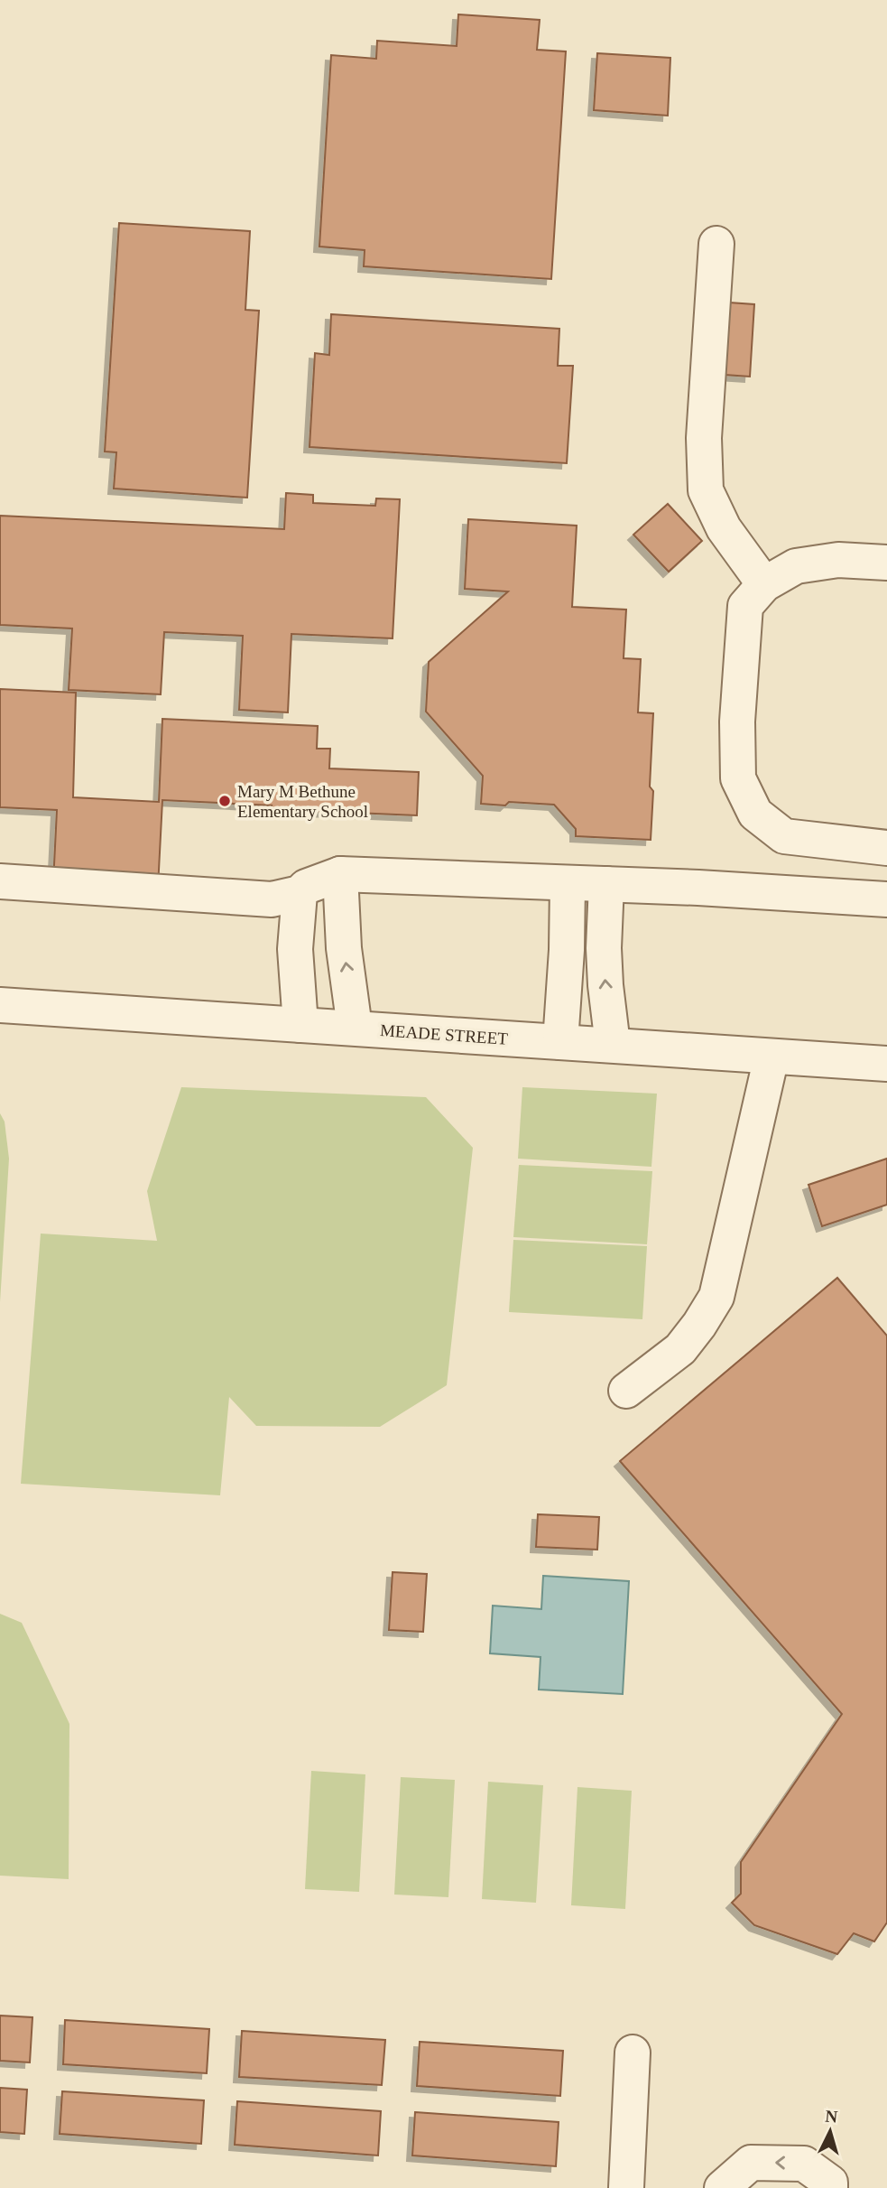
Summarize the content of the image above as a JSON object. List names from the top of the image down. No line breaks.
{"streets":{"street":["MEADE STREET"]},"places":["Mary M Bethune Elementary School"],"north":"top"}
